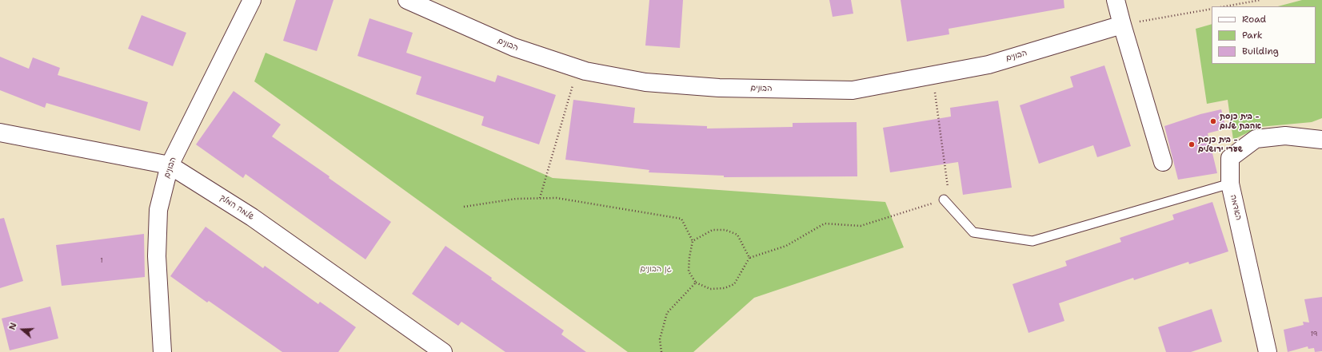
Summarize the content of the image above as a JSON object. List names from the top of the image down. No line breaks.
{"streets":{"street":["הבונים","שלמה המלך","האדמה"]},"crossings":[["הבונים","שלמה המלך"]],"parks":["גן הבונים"],"places":["בית כנסת - אהבת שלום","בית כנסת - שערי ירושלים"],"house_numbers":["1","19"],"legend":["Road","Park","Building"],"north":"left"}
